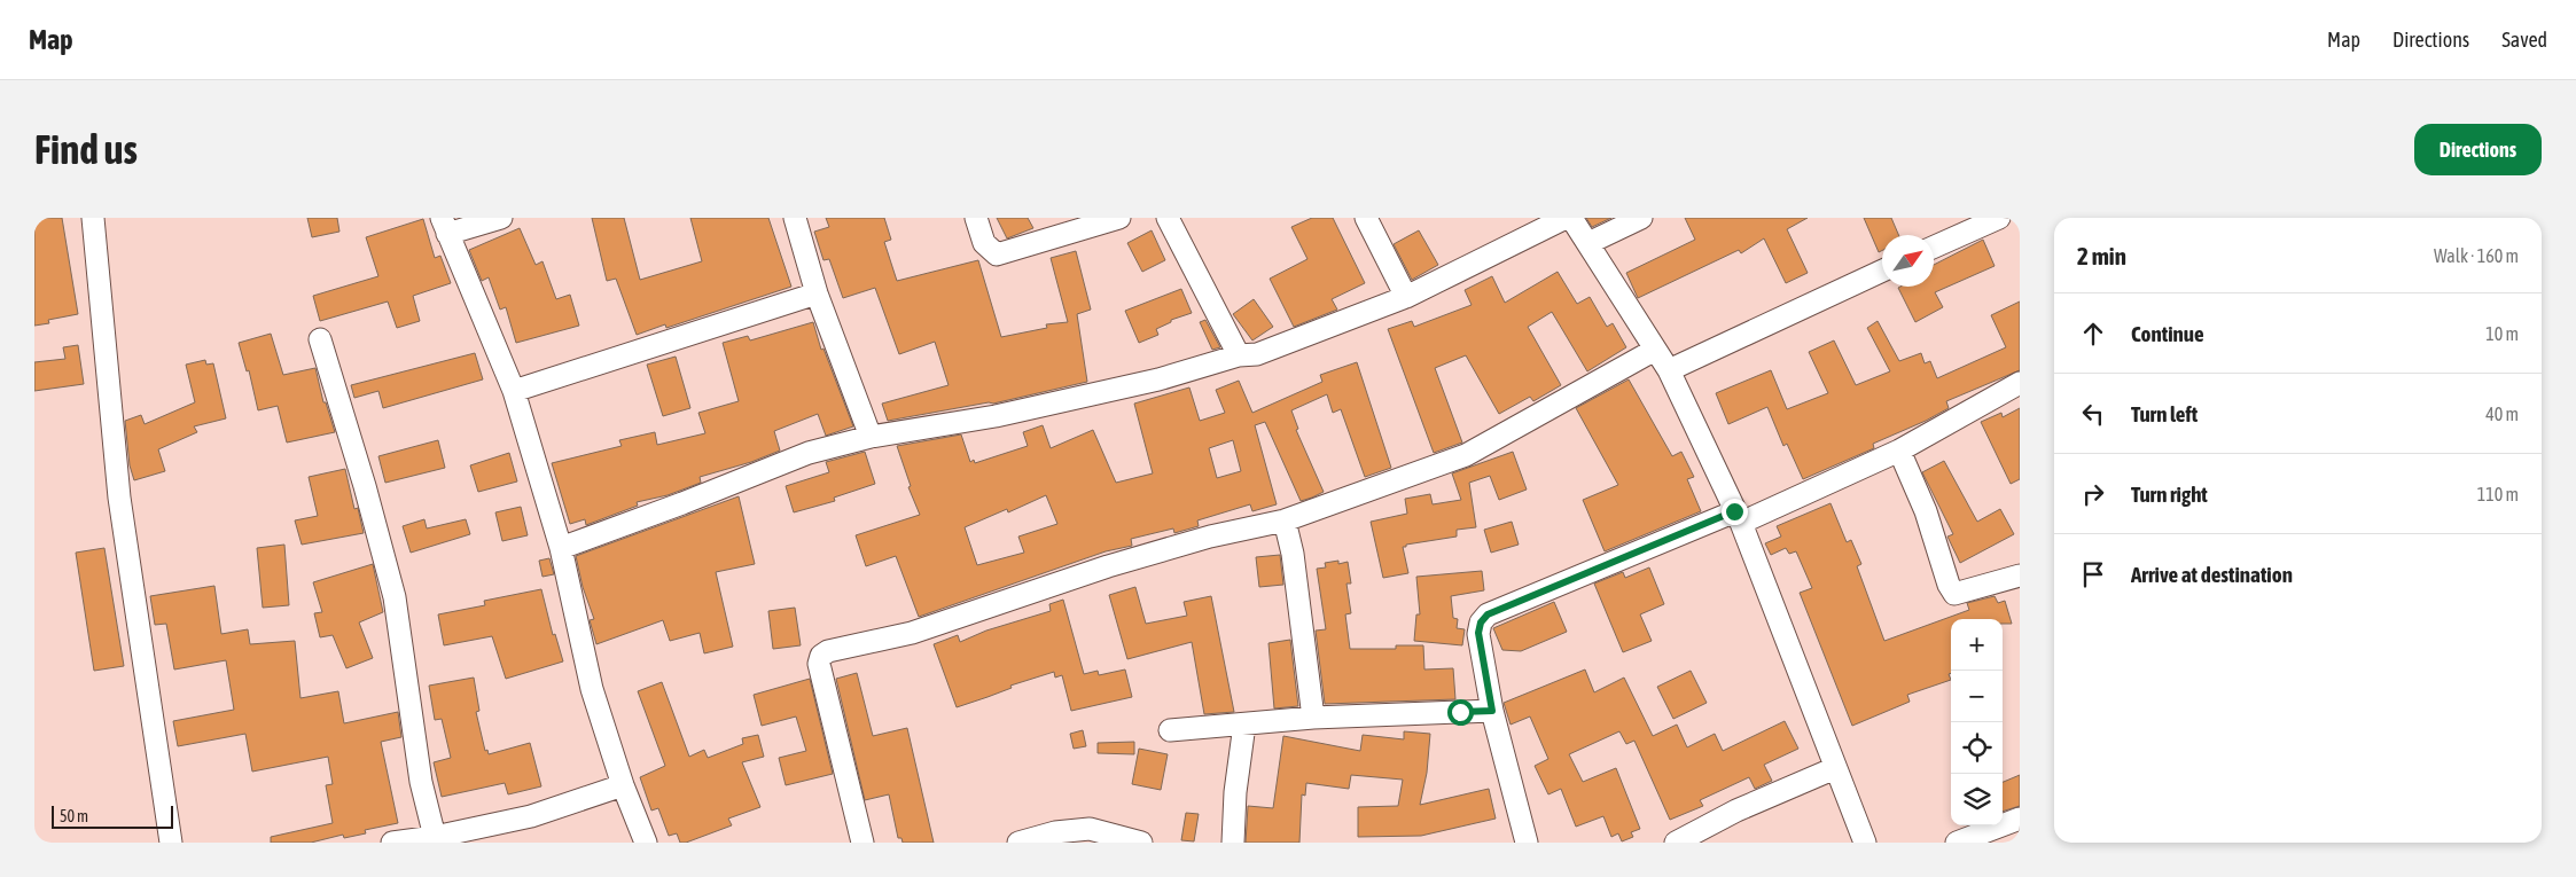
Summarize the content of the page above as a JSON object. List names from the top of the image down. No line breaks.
{"scale_bar":"50 m","north":"top right","page":{"header":"Map","nav":["Map","Directions","Saved"],"buttons":"Directions","title":"Find us","heading":["2 min","Walk · 160 m"],"list":[["Continue","10 m"],["Turn left","40 m"],["Turn right","110 m"],"Arrive at destination"],"map_buttons":["+","−"],"scale":"50 m"}}
